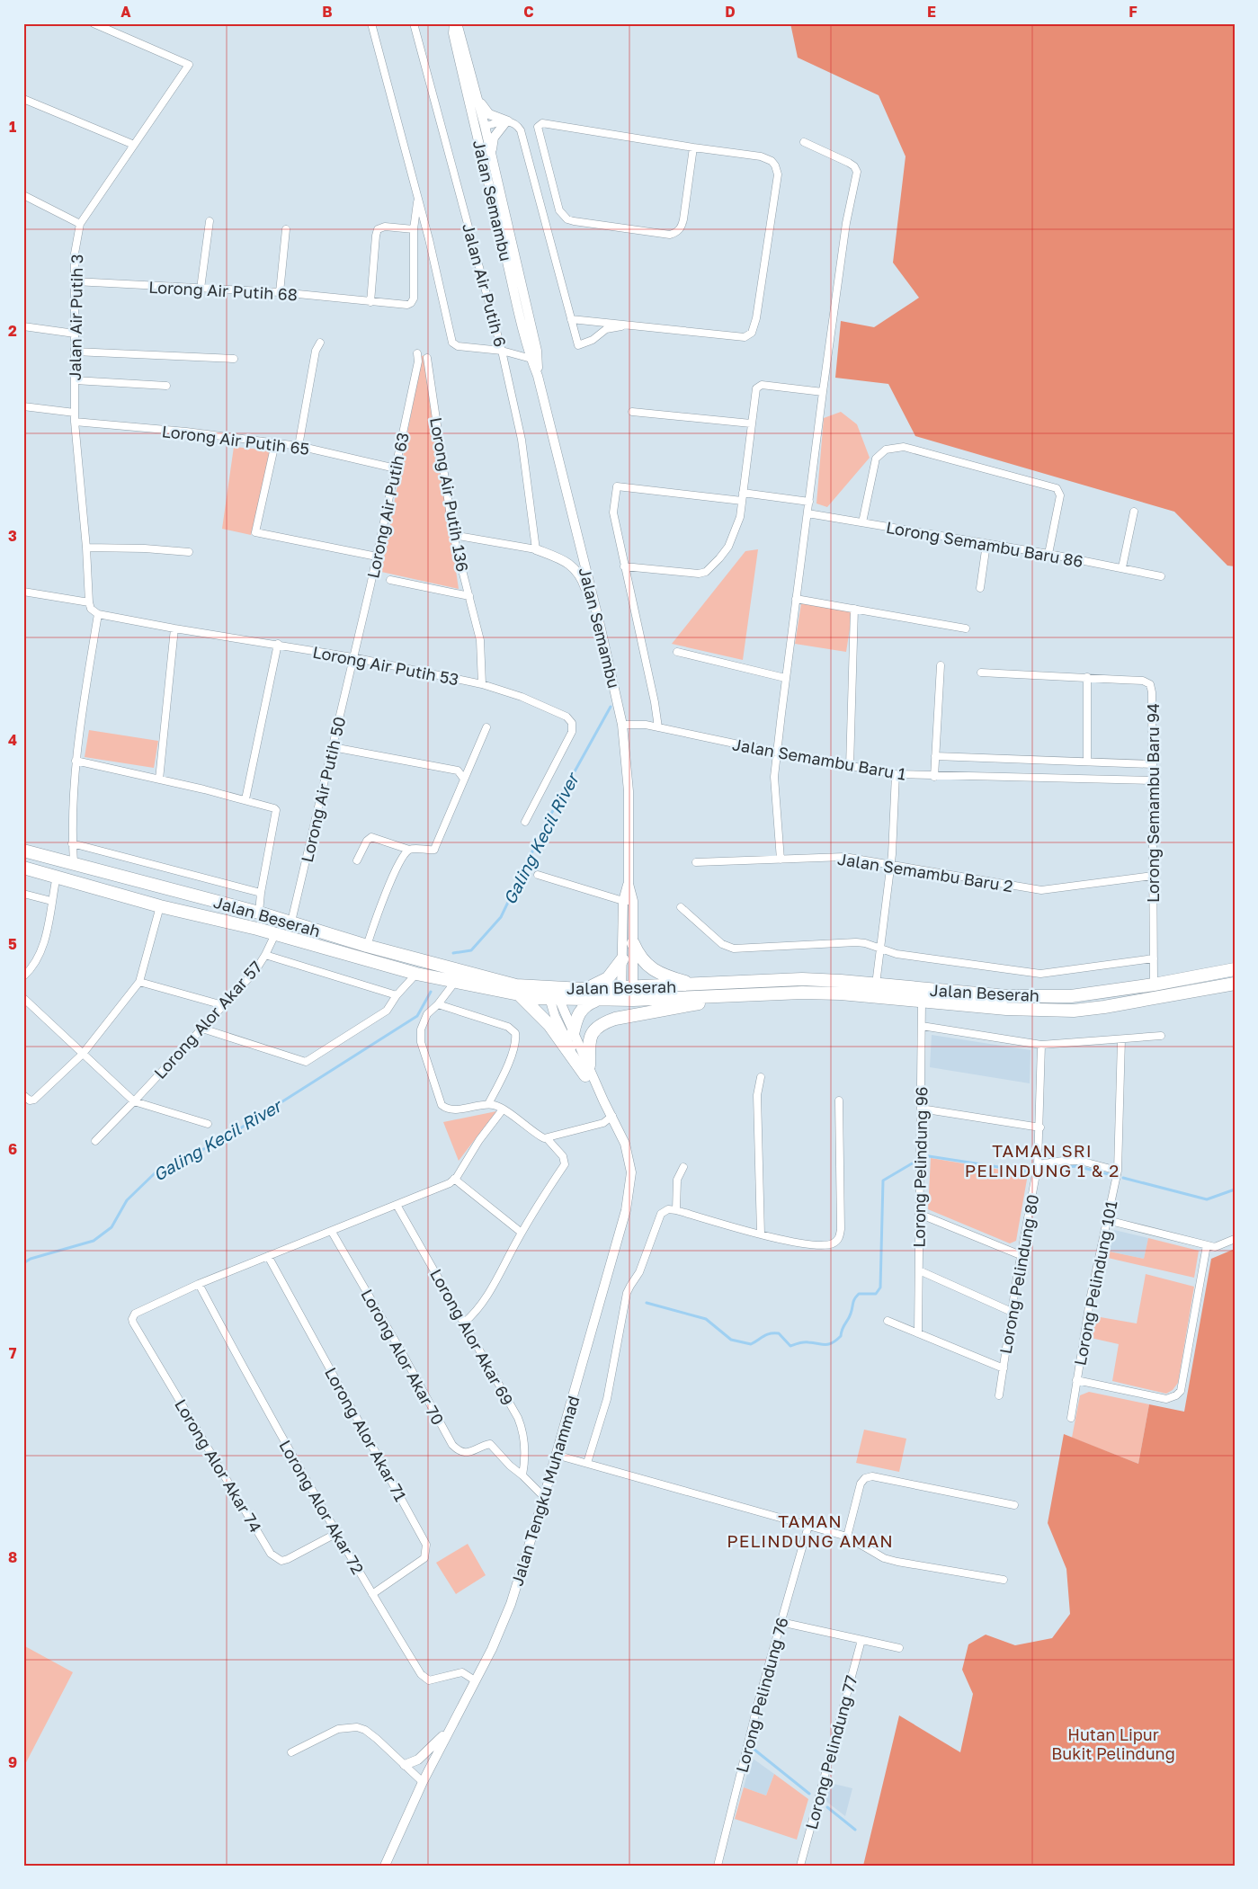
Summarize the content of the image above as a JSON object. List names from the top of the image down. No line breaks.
{"streets":{"highway":["Jalan Beserah"],"main road":["Jalan Semambu","Jalan Tengku Muhammad"],"street":["Jalan Air Putih 6","Lorong Air Putih 68","Jalan Air Putih 3","Lorong Air Putih 65","Lorong Air Putih 136","Lorong Air Putih 63","Lorong Semambu Baru 86","Lorong Air Putih 53","Jalan Semambu Baru 1","Lorong Air Putih 50","Lorong Semambu Baru 94","Jalan Semambu Baru 2","Lorong Alor Akar 57","Lorong Pelindung 96","Lorong Pelindung 80","Lorong Pelindung 101","Lorong Alor Akar 69","Lorong Alor Akar 70","Lorong Alor Akar 71","Lorong Alor Akar 74","Lorong Alor Akar 72","Lorong Pelindung 76","Lorong Pelindung 77"]},"crossings":[["Jalan Semambu","Jalan Semambu Baru 1"],["Jalan Semambu","Jalan Beserah"],["Lorong Air Putih 68","Jalan Air Putih 3"],["Jalan Air Putih 3","Lorong Air Putih 65"],["Lorong Air Putih 65","Lorong Air Putih 63"],["Lorong Air Putih 136","Lorong Air Putih 53"],["Lorong Air Putih 63","Lorong Air Putih 53"],["Lorong Air Putih 63","Lorong Air Putih 50"],["Lorong Air Putih 53","Lorong Air Putih 50"],["Jalan Semambu Baru 1","Lorong Semambu Baru 94"],["Lorong Air Putih 50","Jalan Beserah"],["Lorong Semambu Baru 94","Jalan Semambu Baru 2"],["Lorong Semambu Baru 94","Jalan Beserah"],["Jalan Beserah","Lorong Alor Akar 57"],["Jalan Beserah","Lorong Pelindung 96"],["Jalan Beserah","Jalan Tengku Muhammad"],["Lorong Alor Akar 69","Lorong Alor Akar 70"],["Lorong Alor Akar 71","Lorong Alor Akar 72"],["Lorong Alor Akar 74","Lorong Alor Akar 72"],["Jalan Tengku Muhammad","Lorong Alor Akar 72"]],"districts":["TAMAN SRI PELINDUNG 1 & 2","TAMAN PELINDUNG AMAN"],"water":["Galing Kecil River"],"parks":["Hutan Lipur Bukit Pelindung"],"grid":{"columns":["A","B","C","D","E","F"],"rows":["1","2","3","4","5","6","7","8","9"]}}
